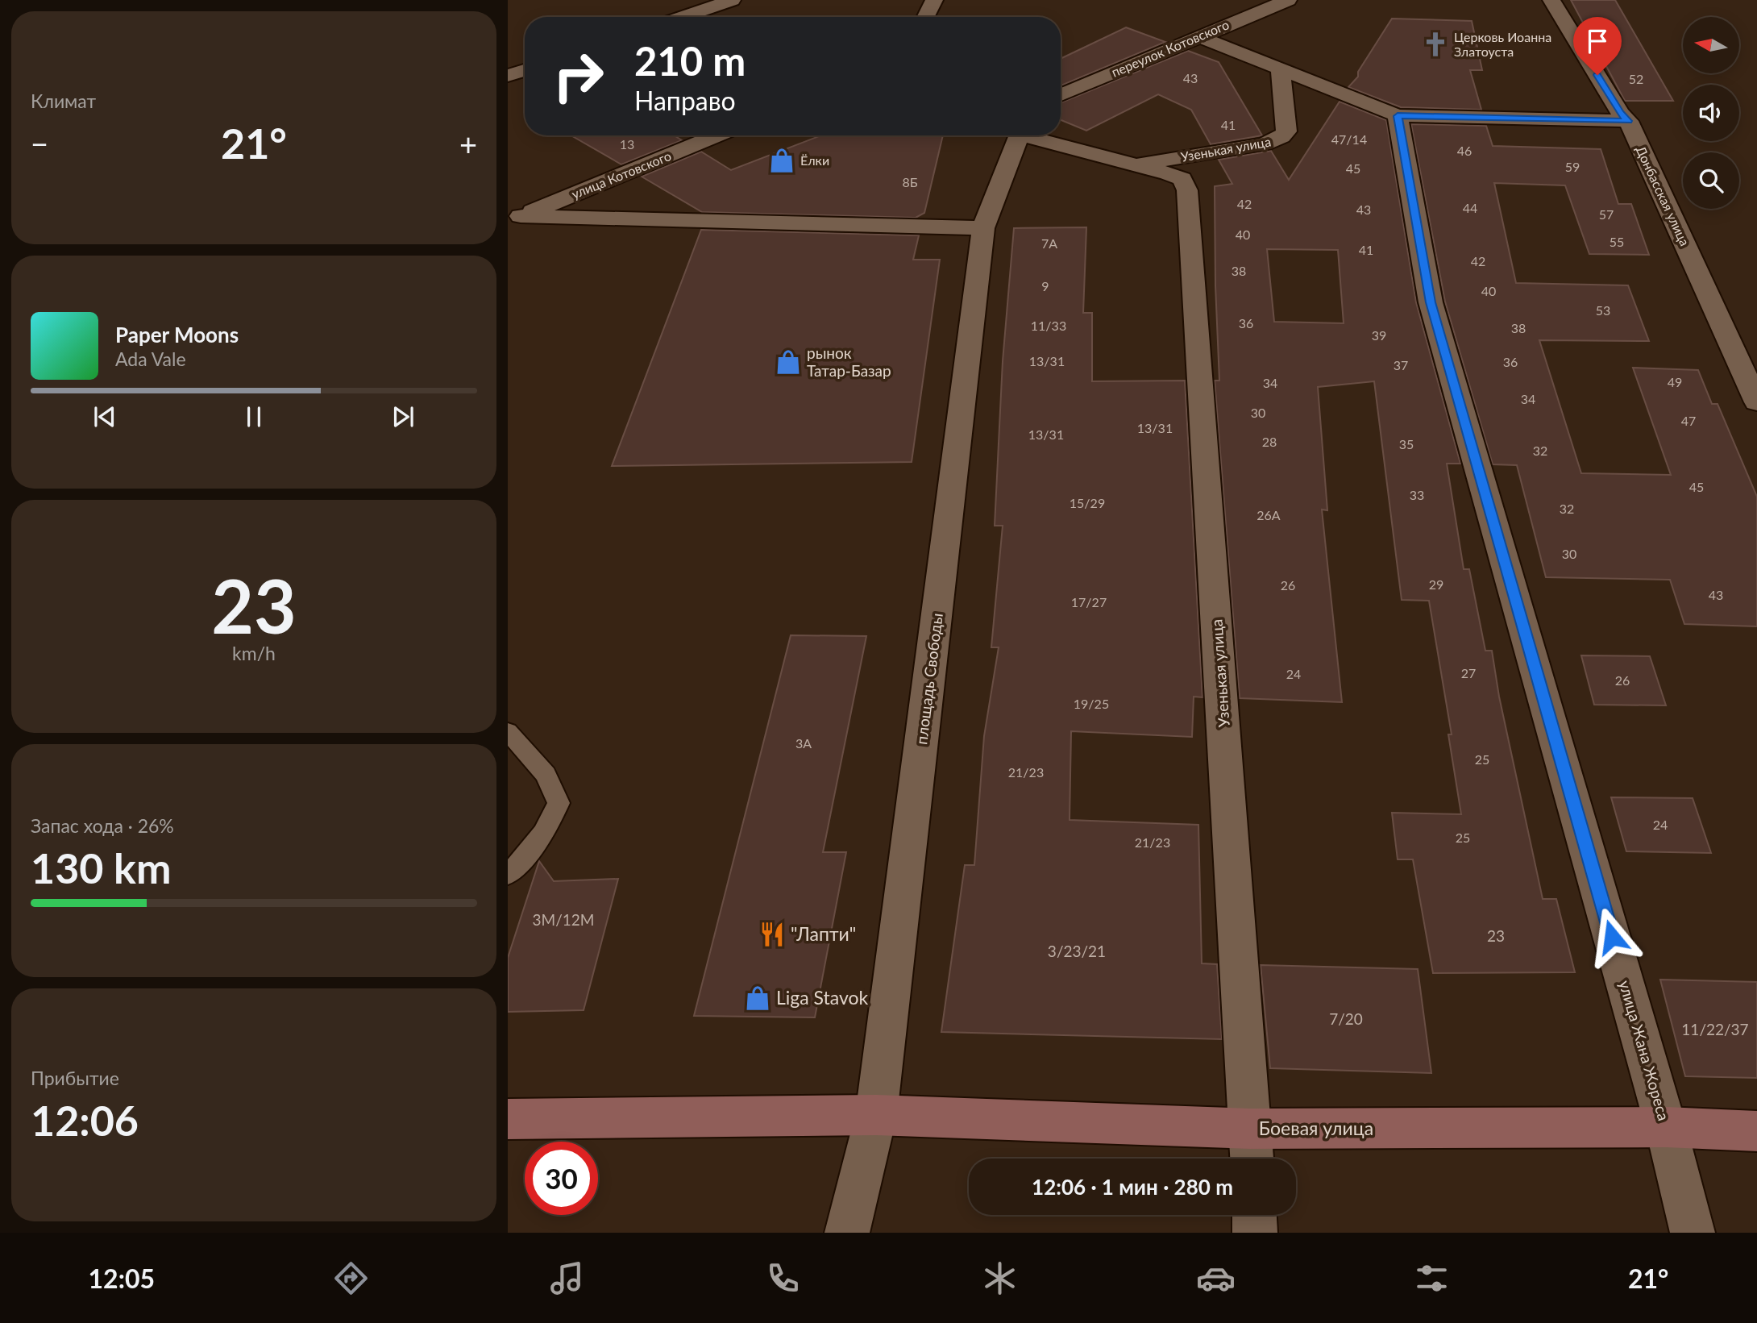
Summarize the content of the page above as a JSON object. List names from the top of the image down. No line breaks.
{"streets":{"main road":["Боевая улица"],"street":["переулок Котовского","Узенькая улица","улица Котовского","Донбасская улица","площадь Свободы","улица Жана Жореса"]},"crossings":[["Узенькая улица","Боевая улица"],["площадь Свободы","Боевая улица"],["улица Жана Жореса","Боевая улица"]],"places":{"church":["Церковь Иоанна Златоуста"],"shop":["Ёлки","рынок Татар-Базар","Liga Stavok"],"restaurant":["\"Лапти\""]},"house_numbers":["43","52","41","47/14","13","46","59","45","8Б","42","44","43","57","40","55","7А","41","42","38","9","40","53","36","11/33","38","39","13/31","36","37","49","34","34","30","47","13/31","13/31","28","35","32","45","33","15/29","32","26А","30","29","26","43","17/27","27","24","26","19/25","3А","25","21/23","24","25","21/23","3М/12М","23","3/23/21","7/20","11/22/37"],"north":"left","page":{"tile":["Климат",["23","km/h"],["Запас хода · 26%","130 km"],["Прибытие","12:06"]],"turn":["210 m","Направо"],"heat":["−","21°","+"],"song":["Paper Moons","Ada Vale"],"limit":"30","trip":"12:06 · 1 мин · 280 m","tabs":["12:05","21°"]}}
